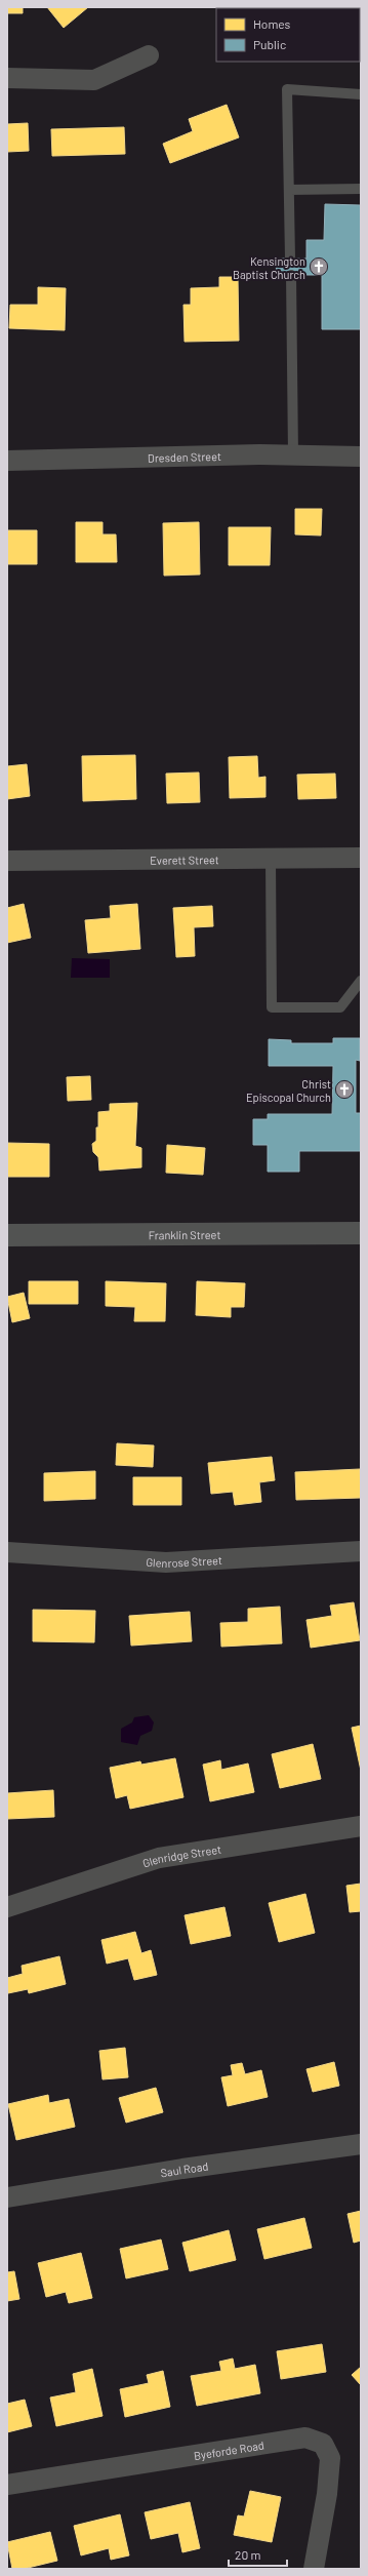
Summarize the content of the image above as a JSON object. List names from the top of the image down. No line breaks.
{"streets":{"street":["Dresden Street","Everett Street","Franklin Street","Glenrose Street","Glenridge Street","Saul Road","Byeforde Road"]},"places":{"church":["Kensington Baptist Church","Christ Episcopal Church"]},"legend":["Homes","Public"],"scale_bar":"20 m"}
